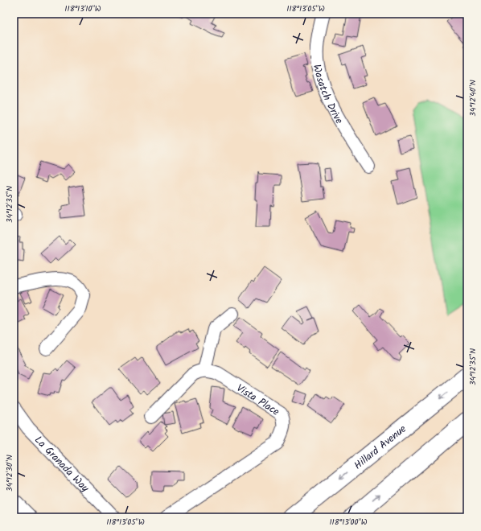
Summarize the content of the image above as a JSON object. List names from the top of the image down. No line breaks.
{"streets":{"highway":["Hillard Avenue"],"street":["Wasatch Drive","Vista Place","La Granada Way"]},"coordinates":["118°13'10\"W","118°13'05\"W","34°12'40\"N","34°12'35\"N","34°12'30\"N","118°13'00\"W"]}
